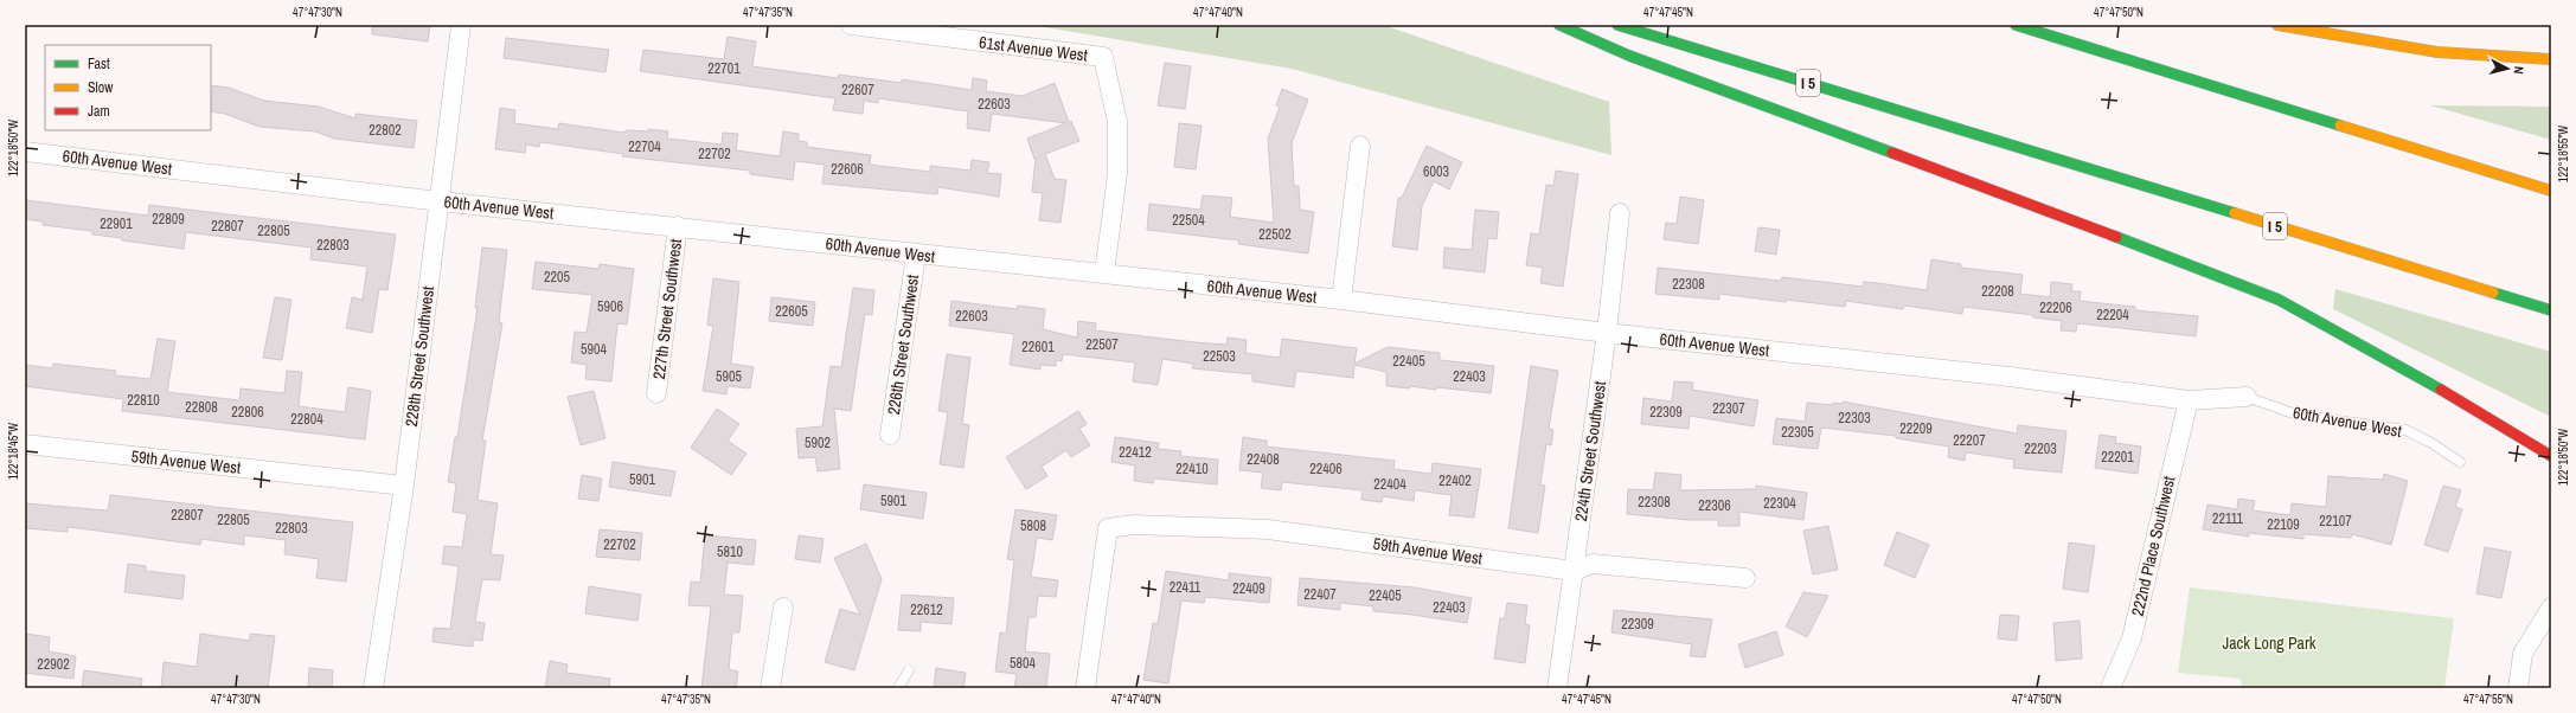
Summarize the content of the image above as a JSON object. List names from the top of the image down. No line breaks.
{"streets":{"highway":["I 5"],"street":["61st Avenue West","60th Avenue West","227th Street Southwest","226th Street Southwest","228th Street Southwest","224th Street Southwest","59th Avenue West","222nd Place Southwest"]},"crossings":[["61st Avenue West","60th Avenue West"],["60th Avenue West","227th Street Southwest"],["60th Avenue West","226th Street Southwest"],["60th Avenue West","228th Street Southwest"],["60th Avenue West","224th Street Southwest"],["60th Avenue West","222nd Place Southwest"],["228th Street Southwest","59th Avenue West"],["224th Street Southwest","59th Avenue West"]],"parks":["Jack Long Park"],"house_numbers":["22701","22607","22603","22802","22704","22702","22606","6003","22809","22504","22901","22807","22805","22502","22803","2205","22308","22208","5906","22206","22605","22204","22603","22507","22601","5904","22503","22405","5905","22403","22810","22808","22307","22806","22309","22303","22804","22209","22305","22207","5902","22203","22412","22201","22408","22410","22406","5901","22402","22404","5901","22308","22304","22306","22807","22111","22805","22107","22109","5808","22803","22702","5810","22411","22409","22407","22405","22403","22612","22309","5804","22902"],"legend":["Fast","Slow","Jam"],"north":"right","coordinates":["47°47'30\"N","47°47'35\"N","47°47'40\"N","47°47'45\"N","47°47'50\"N","122°18'50\"W","122°18'55\"W","122°18'45\"W","47°47'55\"N"]}
